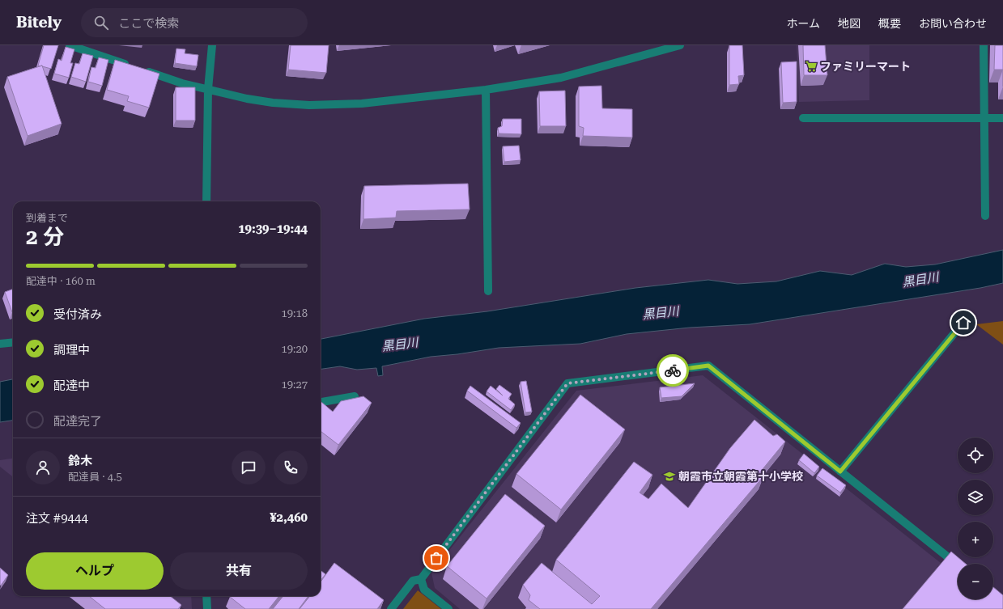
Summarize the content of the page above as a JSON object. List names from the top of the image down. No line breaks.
{"water":["黒目川"],"places":{"supermarket":["ファミリーマート"],"school or university":["朝霞市立朝霞第十小学校"]},"page":{"header":"Bitely","search":"ここで検索","nav":["ホーム","地図","概要","お問い合わせ"],"heading":["2 分","到着まで","19:39–19:44"],"panel":["鈴木","配達員 · 4.5","注文 #9444","¥2,460"],"bar":"配達中 · 160 m","list":[["受付済み","19:18"],["調理中","19:20"],["配達中","19:27"],"配達完了"],"map_buttons":["+","−"],"buttons":["ヘルプ","共有"]}}
